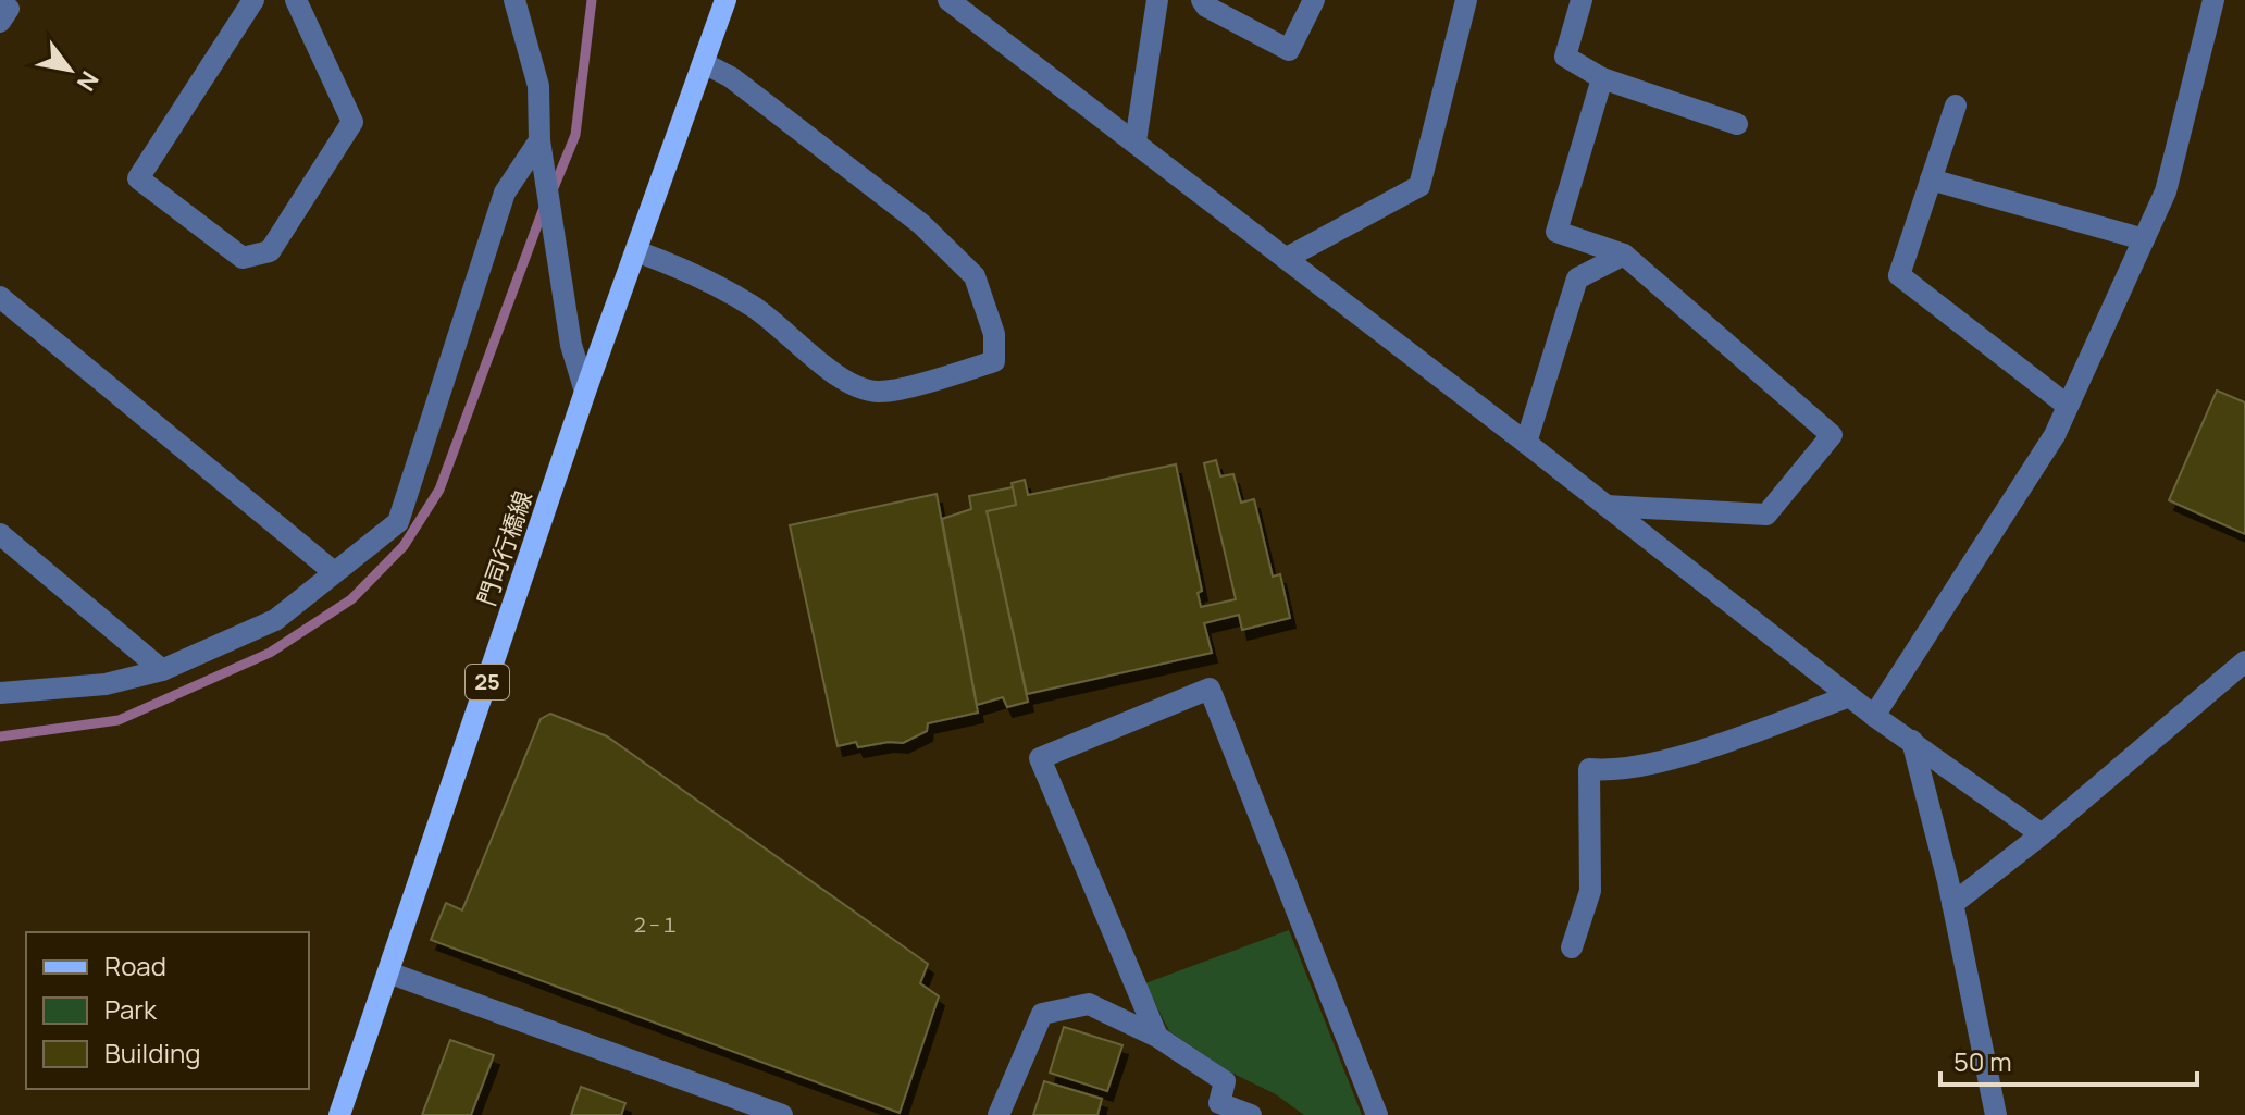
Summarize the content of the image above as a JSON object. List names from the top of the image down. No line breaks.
{"streets":{"main road":["門司行橋線","25"]},"house_numbers":["２−１"],"legend":["Road","Park","Building"],"scale_bar":"50 m","north":"bottom right"}
